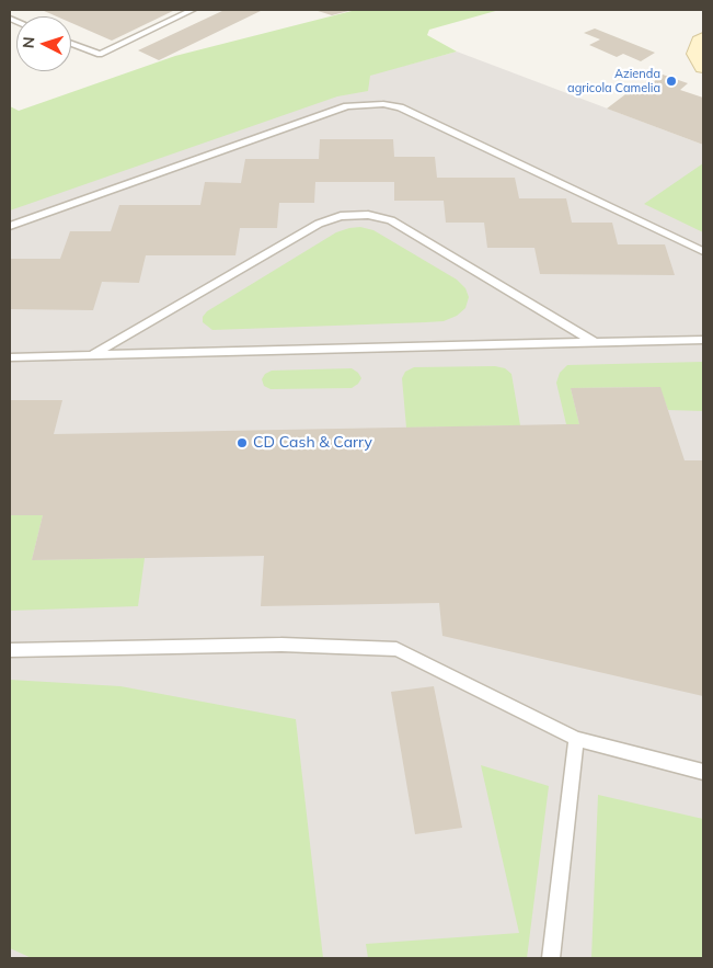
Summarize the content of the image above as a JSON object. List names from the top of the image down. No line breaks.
{"places":["Azienda agricola Camelia","CD Cash & Carry"],"north":"left"}
